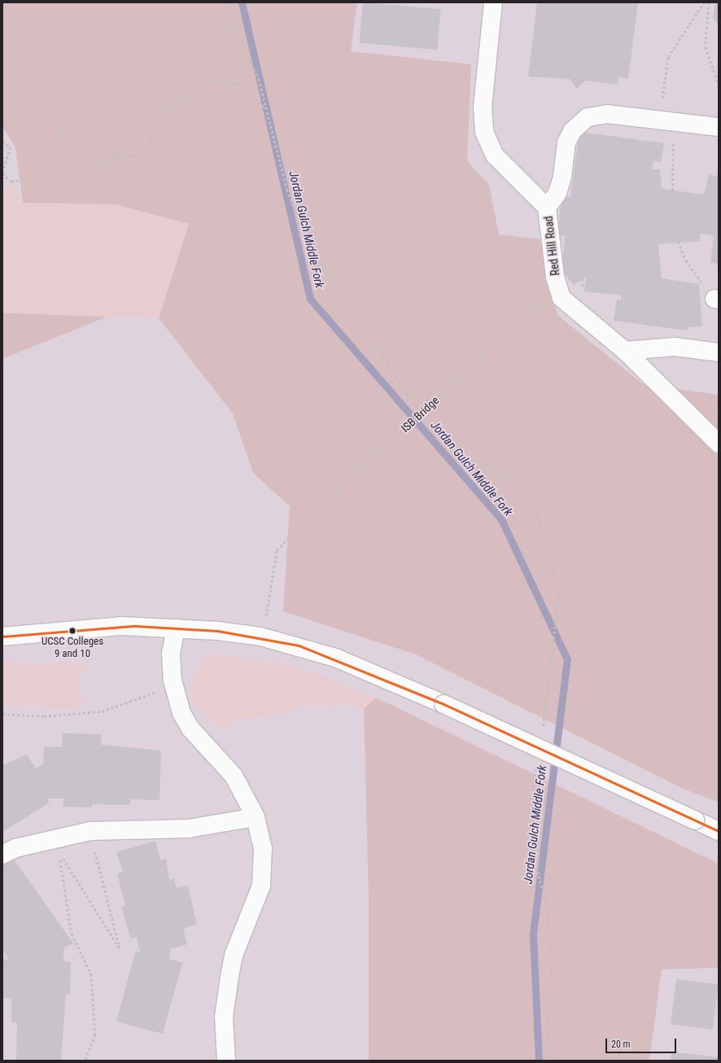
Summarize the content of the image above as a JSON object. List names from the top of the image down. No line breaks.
{"streets":{"main road":["Red Hill Road"],"path":["ISB Bridge"]},"water":["Jordan Gulch Middle Fork"],"places":["UCSC Colleges 9 and 10"],"scale_bar":"20 m"}
